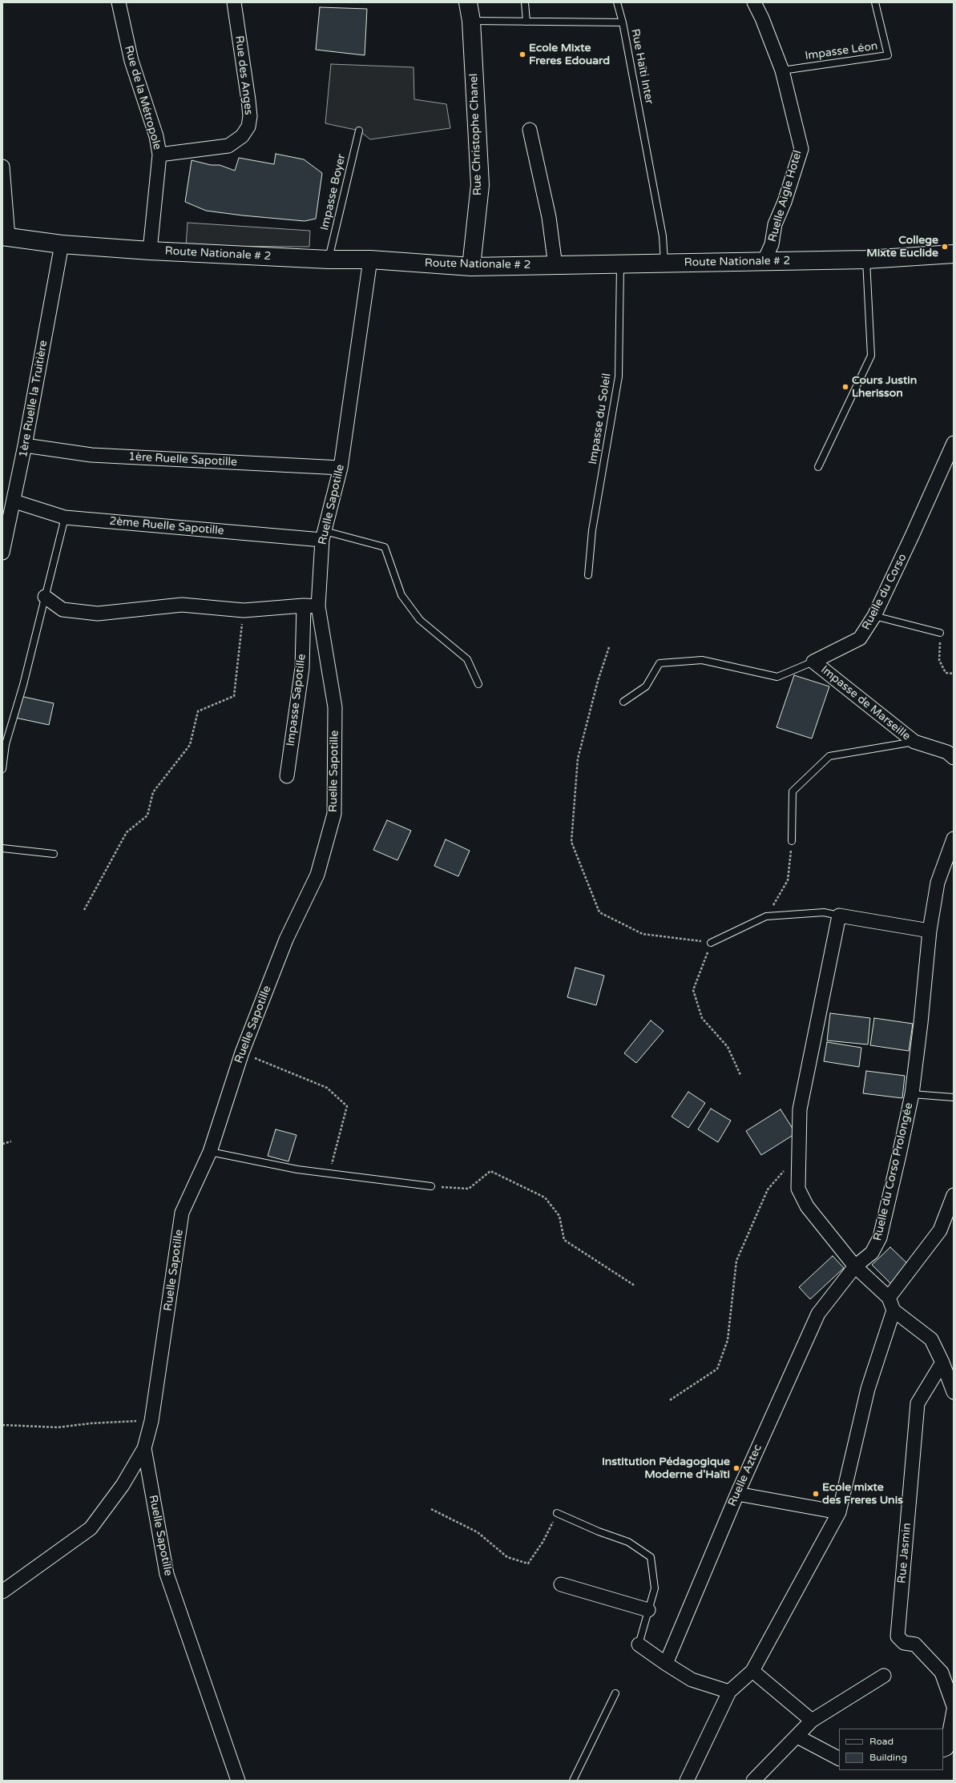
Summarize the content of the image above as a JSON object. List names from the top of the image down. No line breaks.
{"streets":{"main road":["Rue Christophe Chanel","Route Nationale # 2"],"street":["Rue des Anges","Rue de la Métropole","Ruelle Aigle Hotel","1ère Ruelle la Truitière","1ère Ruelle Sapotille","Ruelle Sapotille","2ème Ruelle Sapotille","Ruelle du Corso","Impasse Sapotille","Impasse de Marseille","Ruelle du Corso Prolongée","Ruelle Aztec","Rue Jasmin"],"lane":["Impasse Léon","Rue Haïti Inter","Impasse Boyer","Impasse du Soleil"]},"crossings":[["Impasse Léon","Ruelle Aigle Hotel"],["Rue Haïti Inter","Rue Christophe Chanel"],["Rue Haïti Inter","Route Nationale # 2"],["Rue des Anges","Rue de la Métropole"],["Rue de la Métropole","Route Nationale # 2"],["Rue Christophe Chanel","Route Nationale # 2"],["Impasse Boyer","Route Nationale # 2"],["Ruelle Aigle Hotel","Route Nationale # 2"],["Route Nationale # 2","1ère Ruelle la Truitière"],["Route Nationale # 2","Impasse du Soleil"],["Route Nationale # 2","Ruelle Sapotille"],["1ère Ruelle la Truitière","1ère Ruelle Sapotille"],["1ère Ruelle la Truitière","2ème Ruelle Sapotille"],["1ère Ruelle Sapotille","Ruelle Sapotille"],["Ruelle Sapotille","2ème Ruelle Sapotille"],["Ruelle du Corso","Impasse de Marseille"],["Ruelle du Corso Prolongée","Ruelle Aztec"]],"places":["Ecole Mixte Freres Edouard","College Mixte Euclide","Cours Justin Lherisson","Institution Pédagogique Moderne d'Haïti","Ecole mixte des Freres Unis"],"legend":["Road","Building"]}
